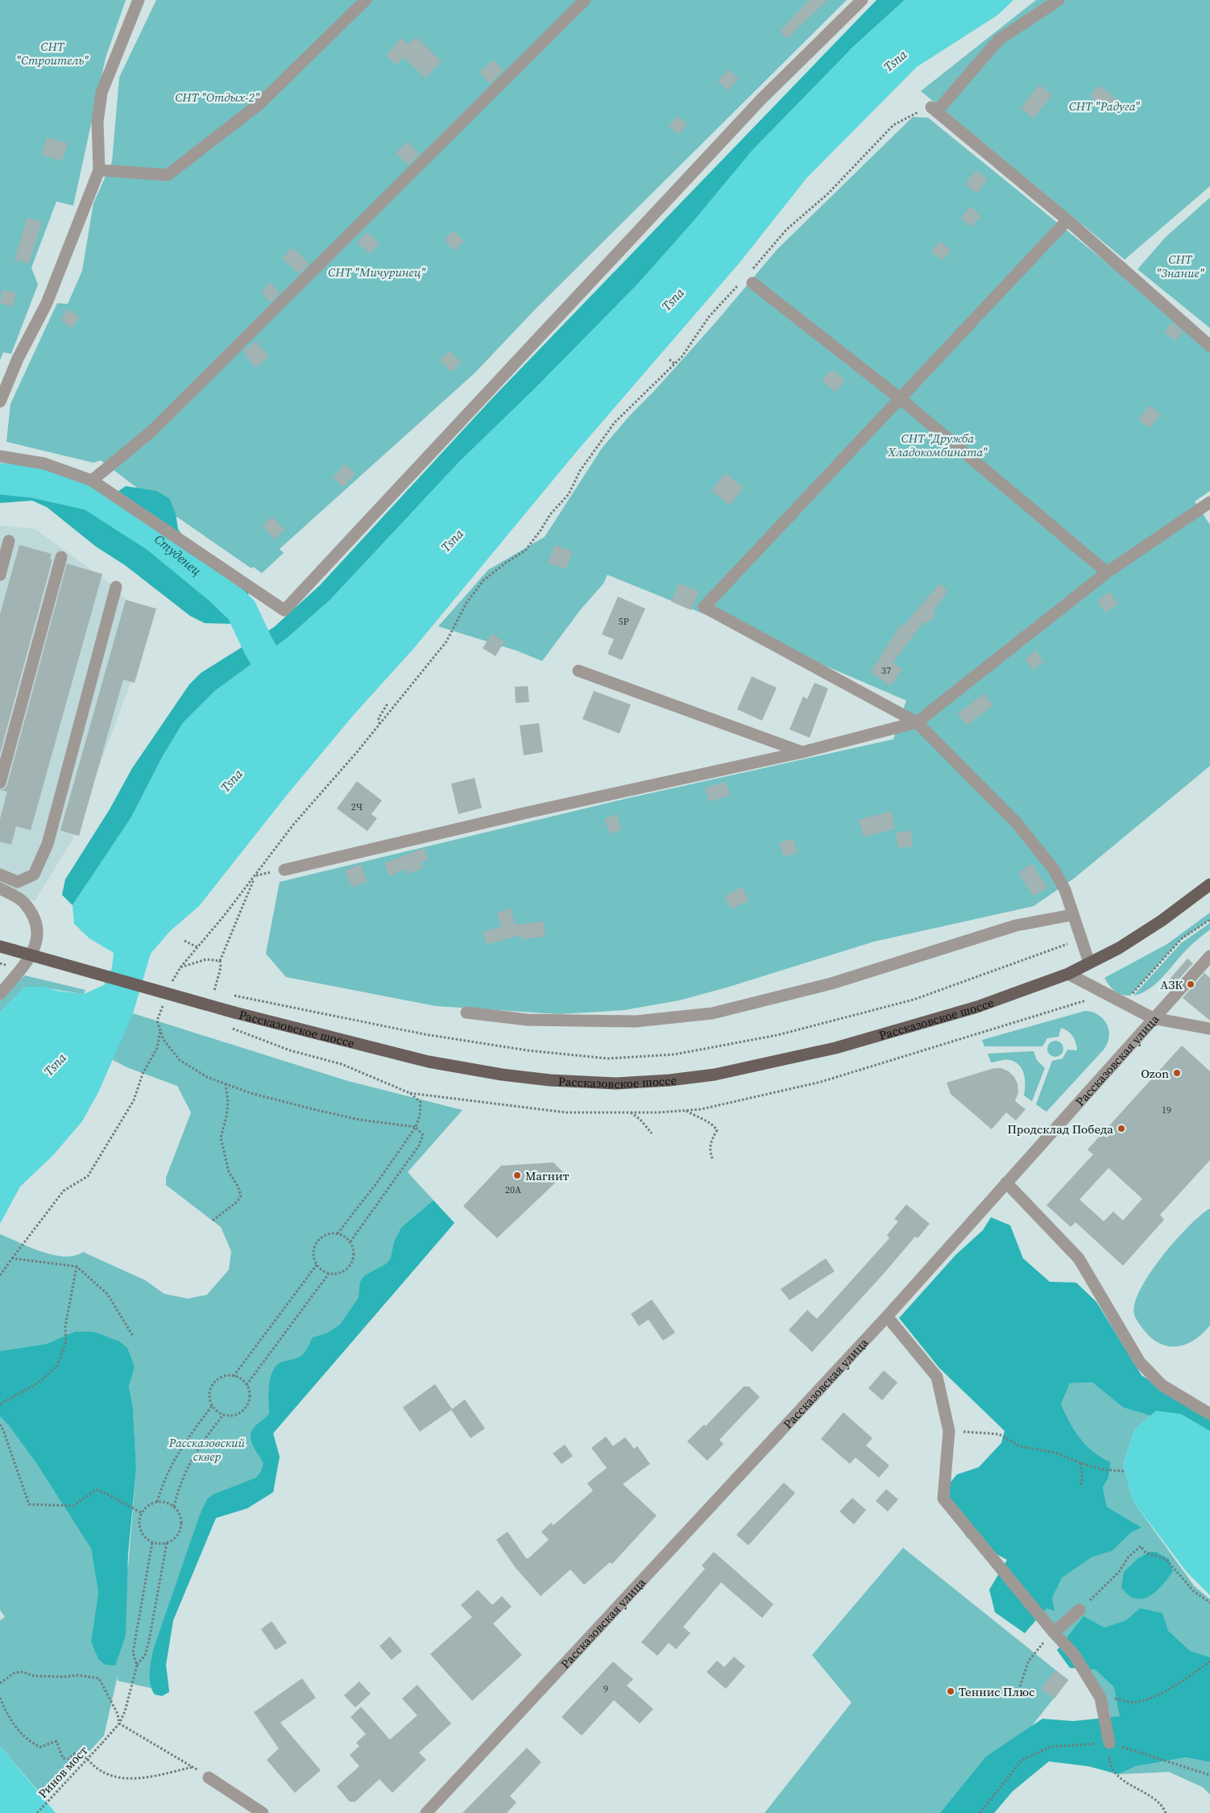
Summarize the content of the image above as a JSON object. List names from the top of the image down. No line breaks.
{"streets":{"main road":["Рассказовское шоссе"],"street":["Рассказовская улица"],"path":["Ринов мост"]},"crossings":[["Рассказовское шоссе","Рассказовская улица"]],"water":["Tsna","Студенец"],"parks":["СНТ \"Строитель\"","СНТ \"Отдых-2\"","СНТ \"Радуга\"","СНТ \"Знание\"","СНТ \"Мичуринец\"","СНТ \"Дружба Хладокомбината\"","Рассказовский сквер"],"places":["АЗК","Ozon","Продсклад Победа","Магнит","Теннис Плюс"],"house_numbers":["5Р","37","2Ч","19","20А","9"]}
